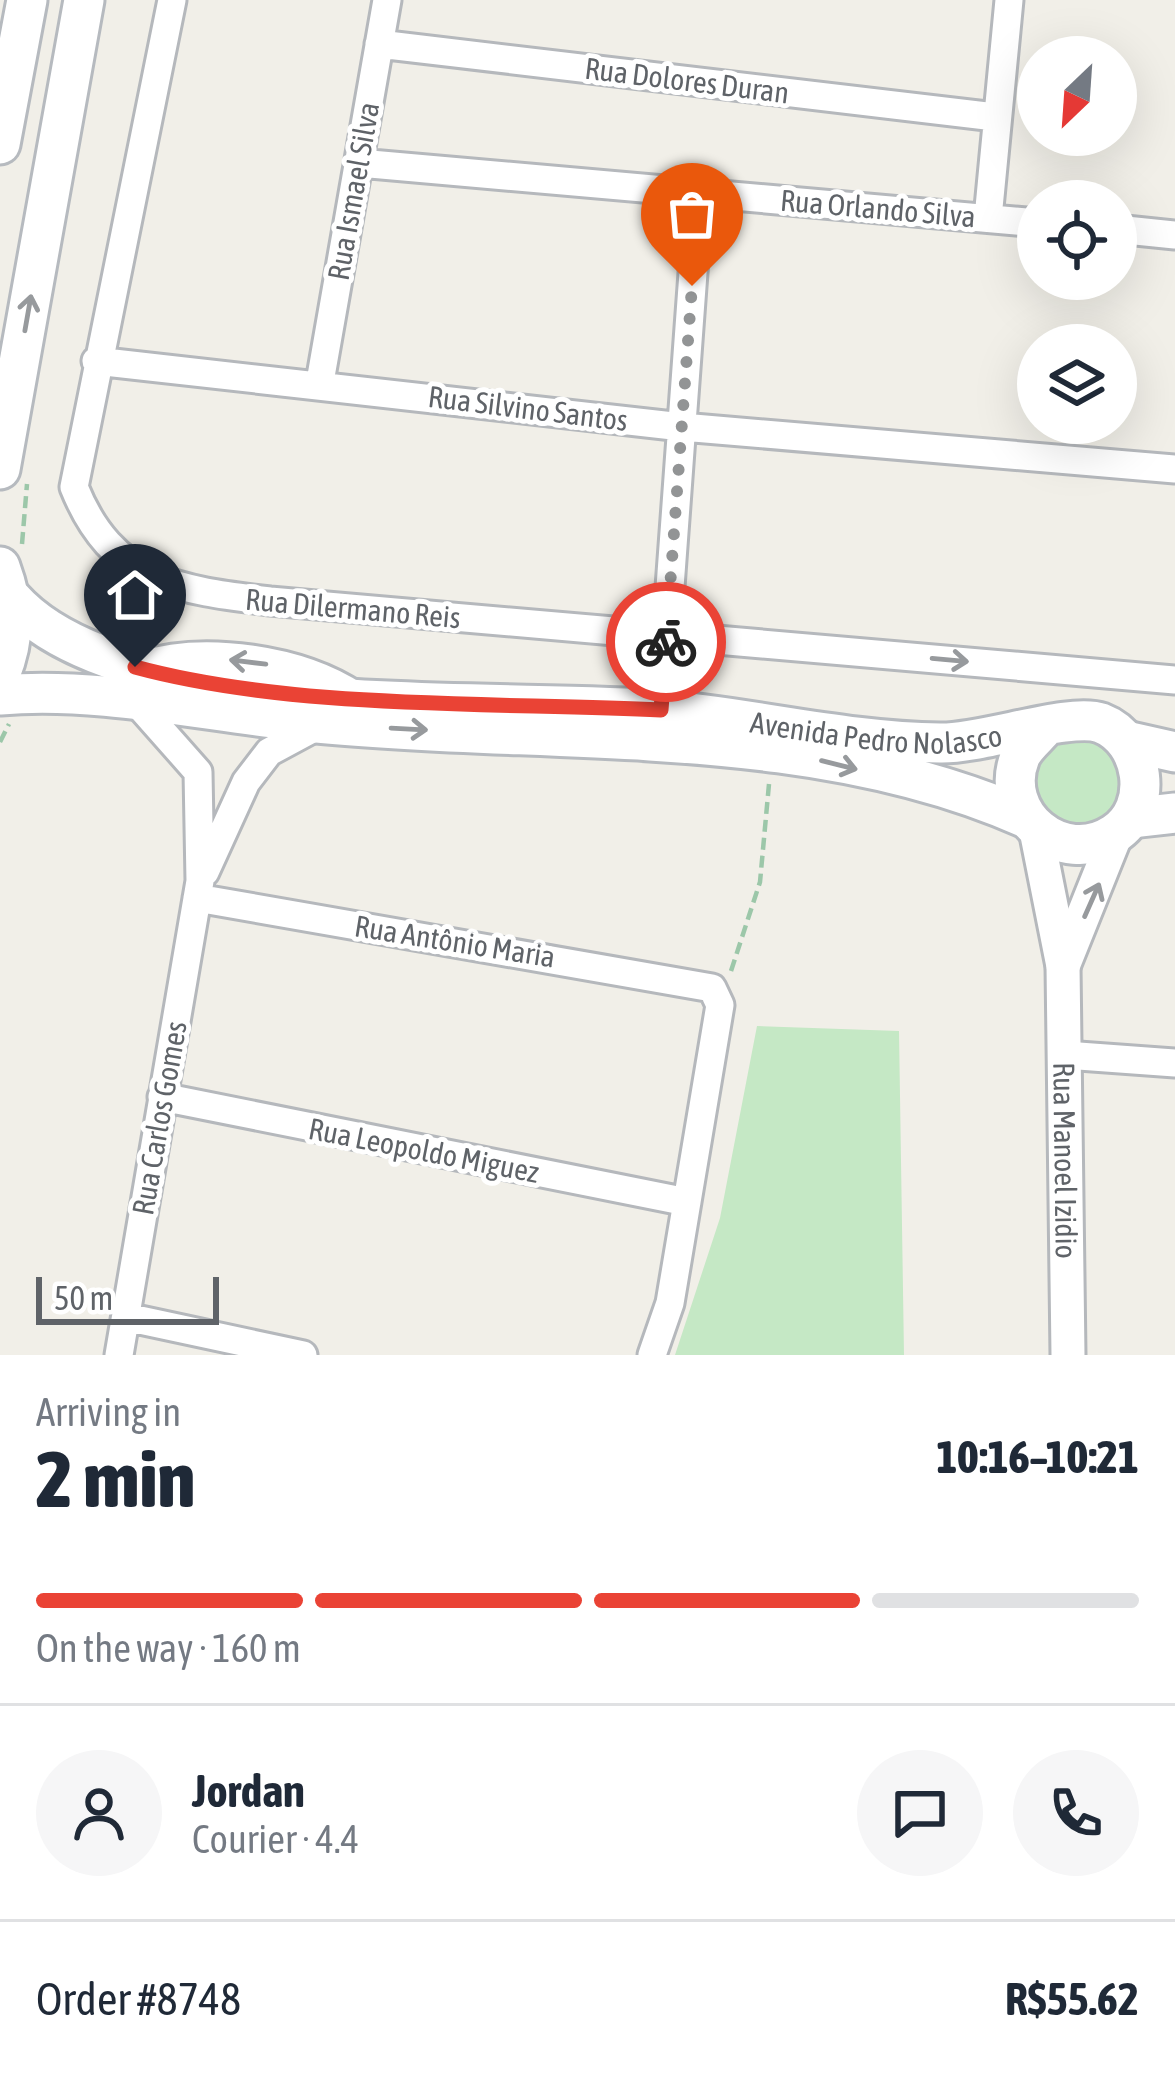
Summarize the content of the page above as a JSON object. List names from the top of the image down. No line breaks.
{"streets":{"main road":["Avenida Pedro Nolasco"],"street":["Rua Dolores Duran","Rua Ismael Silva","Rua Orlando Silva","Rua Silvino Santos","Rua Dilermano Reis","Rua Antônio Maria","Rua Carlos Gomes","Rua Leopoldo Miguez","Rua Manoel Izidio"]},"crossings":[["Rua Dolores Duran","Rua Ismael Silva"],["Rua Ismael Silva","Rua Orlando Silva"],["Rua Ismael Silva","Rua Silvino Santos"],["Rua Silvino Santos","Rua Dilermano Reis"],["Rua Antônio Maria","Rua Carlos Gomes"],["Rua Carlos Gomes","Rua Leopoldo Miguez"]],"scale_bar":"50 m","north":"bottom left","page":{"scale":"50 m","heading":["2 min","Arriving in","10:16–10:21"],"panel":["Jordan","Courier · 4.4","Order #8748","R$55.62"],"bar":"On the way · 160 m"}}
